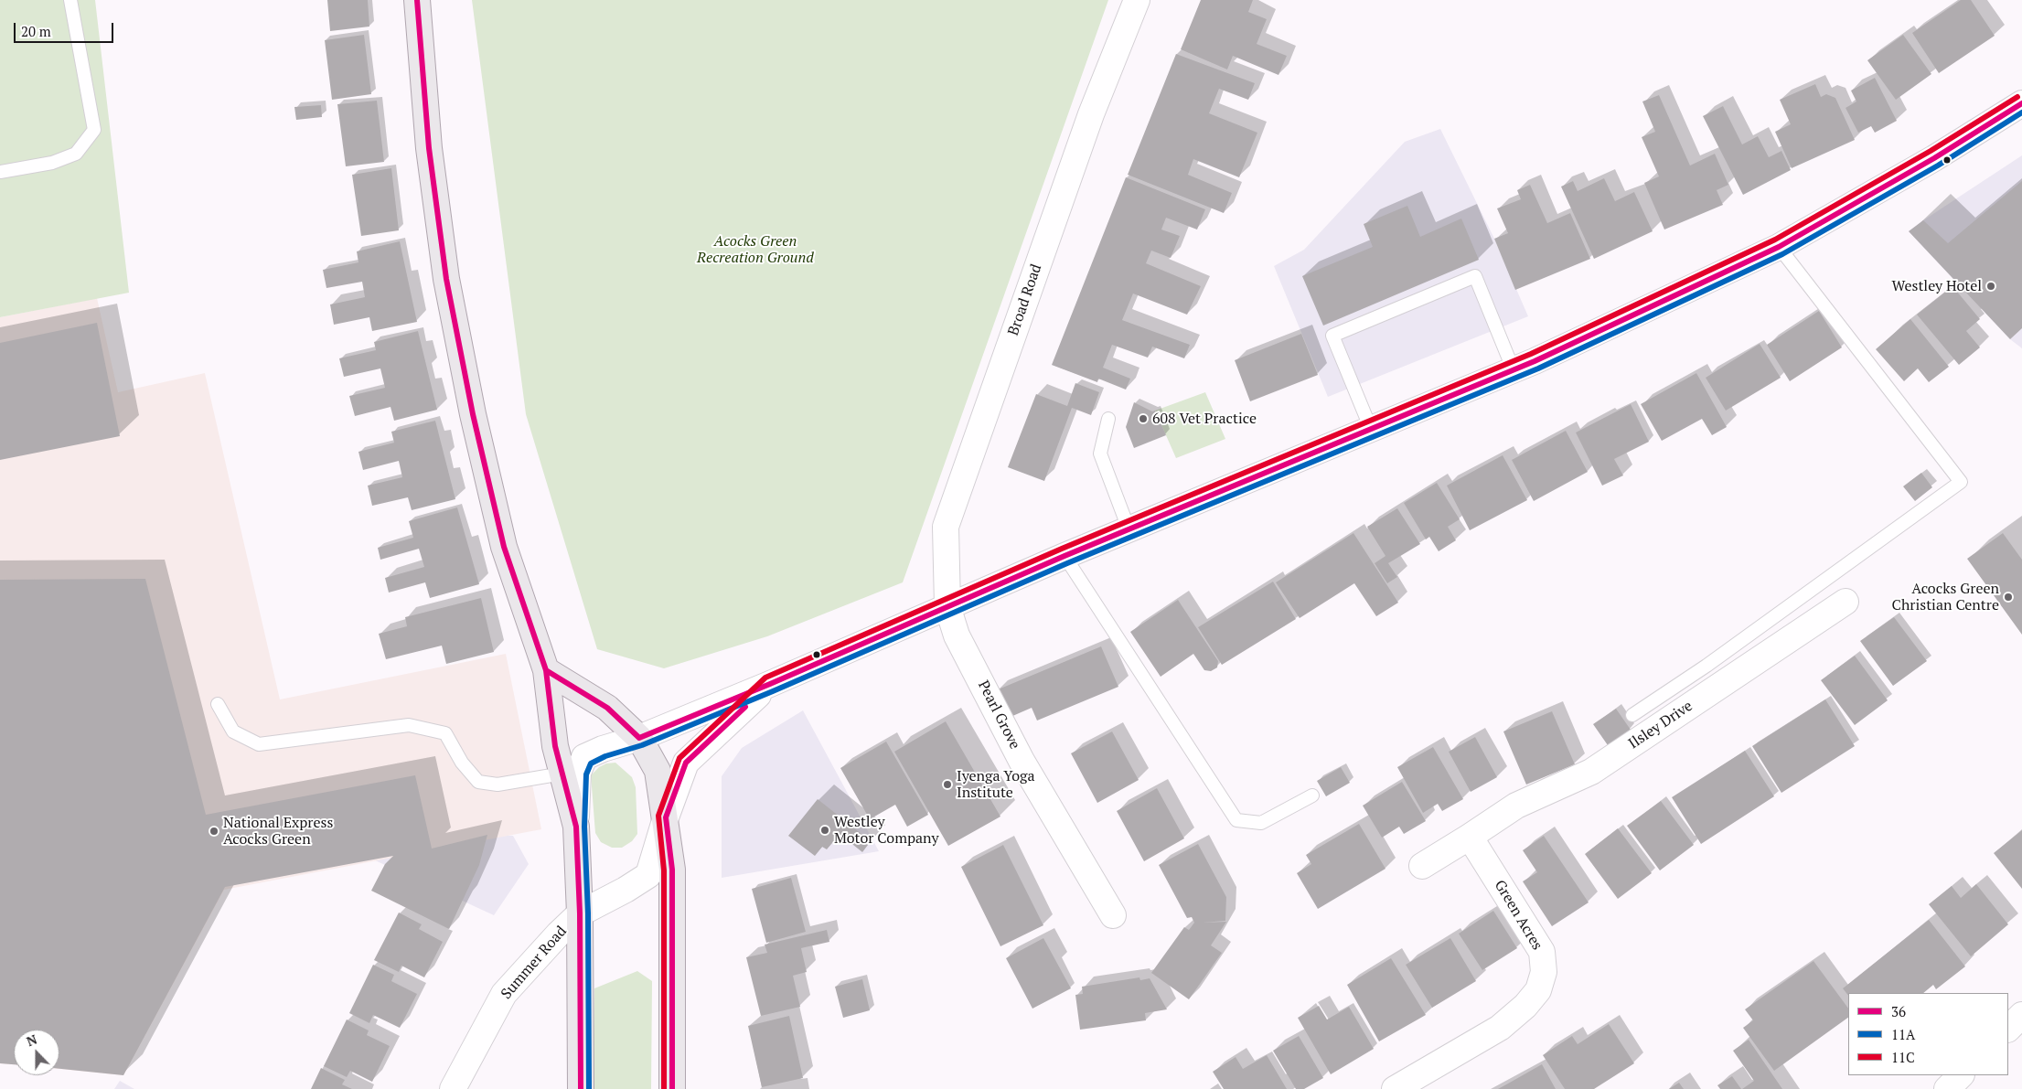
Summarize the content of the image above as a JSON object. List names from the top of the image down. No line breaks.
{"streets":{"main road":["Broad Road","Pearl Grove","Ilsley Drive","Green Acres","Summer Road"]},"crossings":[["Broad Road","Pearl Grove"],["Ilsley Drive","Green Acres"]],"parks":["Acocks Green Recreation Ground"],"places":["Westley Hotel","608 Vet Practice","Acocks Green Christian Centre","Iyenga Yoga Institute","Westley Motor Company","National Express Acocks Green"],"lines":["transit line 36","transit line 11C","transit line 11A"],"legend":["36","11A","11C"],"scale_bar":"20 m","north":"top"}
